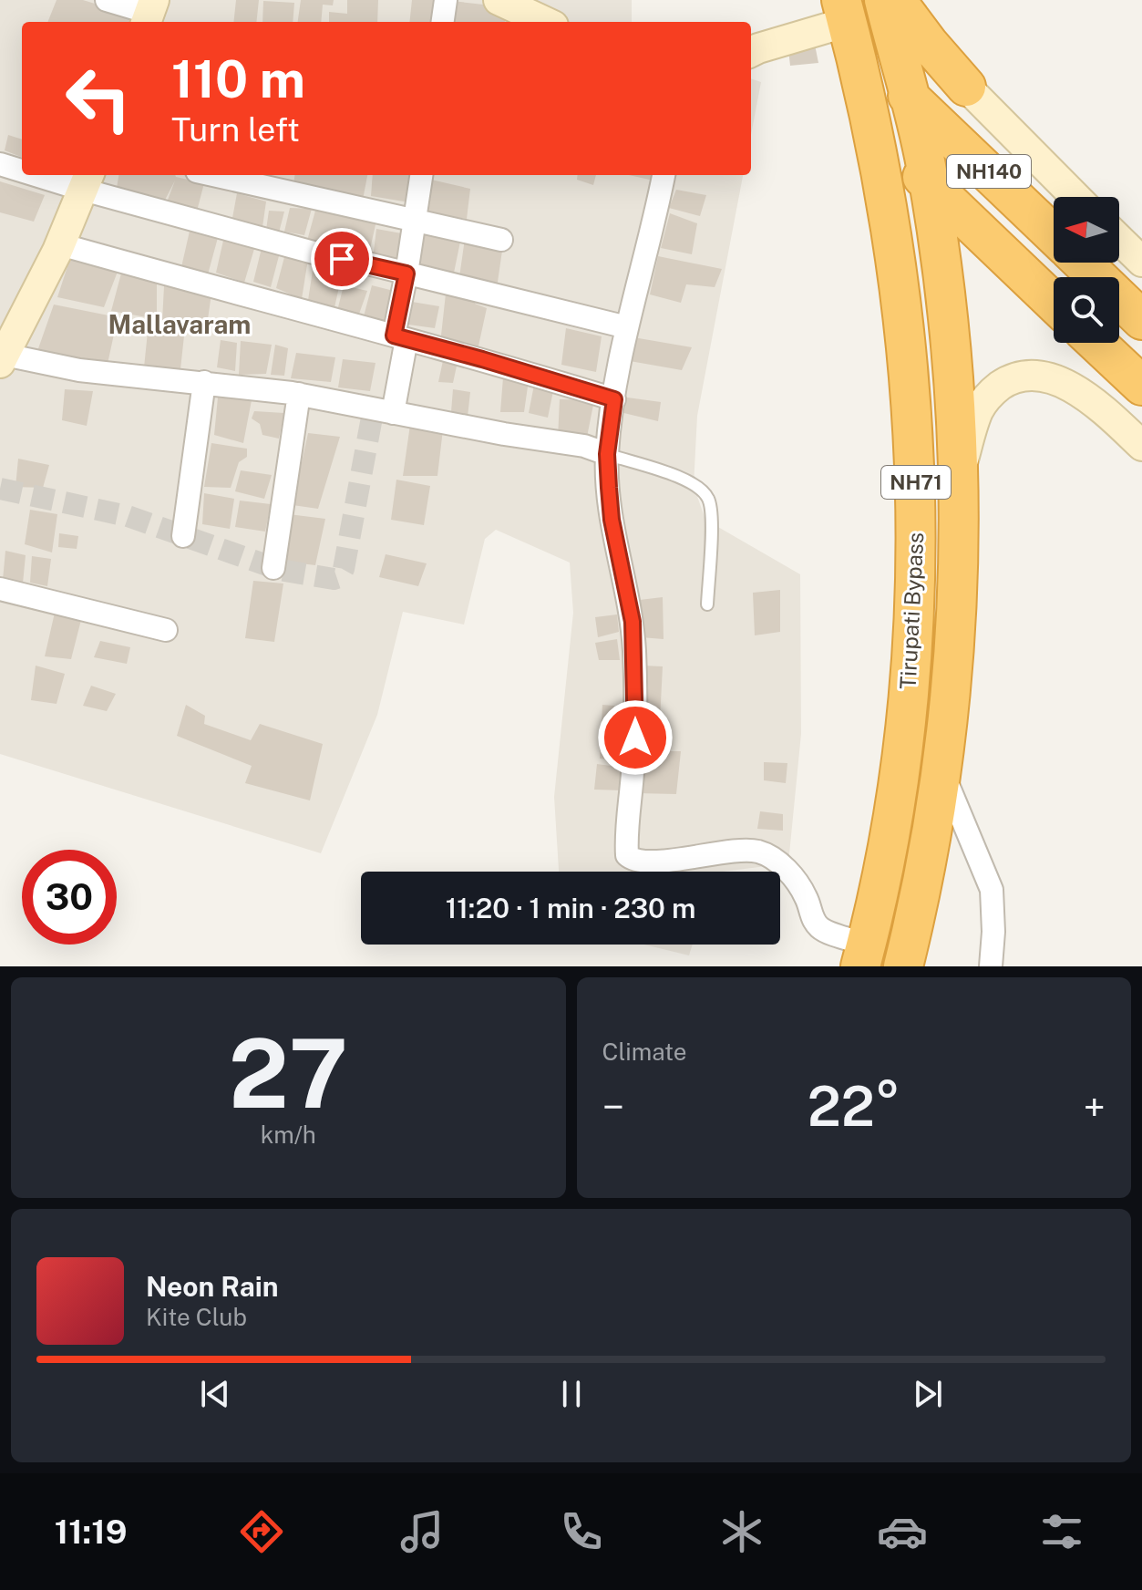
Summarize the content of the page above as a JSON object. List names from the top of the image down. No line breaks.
{"streets":{"highway":["NH140","NH71","Tirupati Bypass"]},"crossings":[["NH140","Tirupati Bypass"]],"districts":["Mallavaram"],"north":"left","page":{"turn":["110 m","Turn left"],"limit":"30","trip":"11:20 · 1 min · 230 m","tile":[["27","km/h"],"Climate"],"heat":["−","22°","+"],"song":["Neon Rain","Kite Club"],"tabs":"11:19"}}
